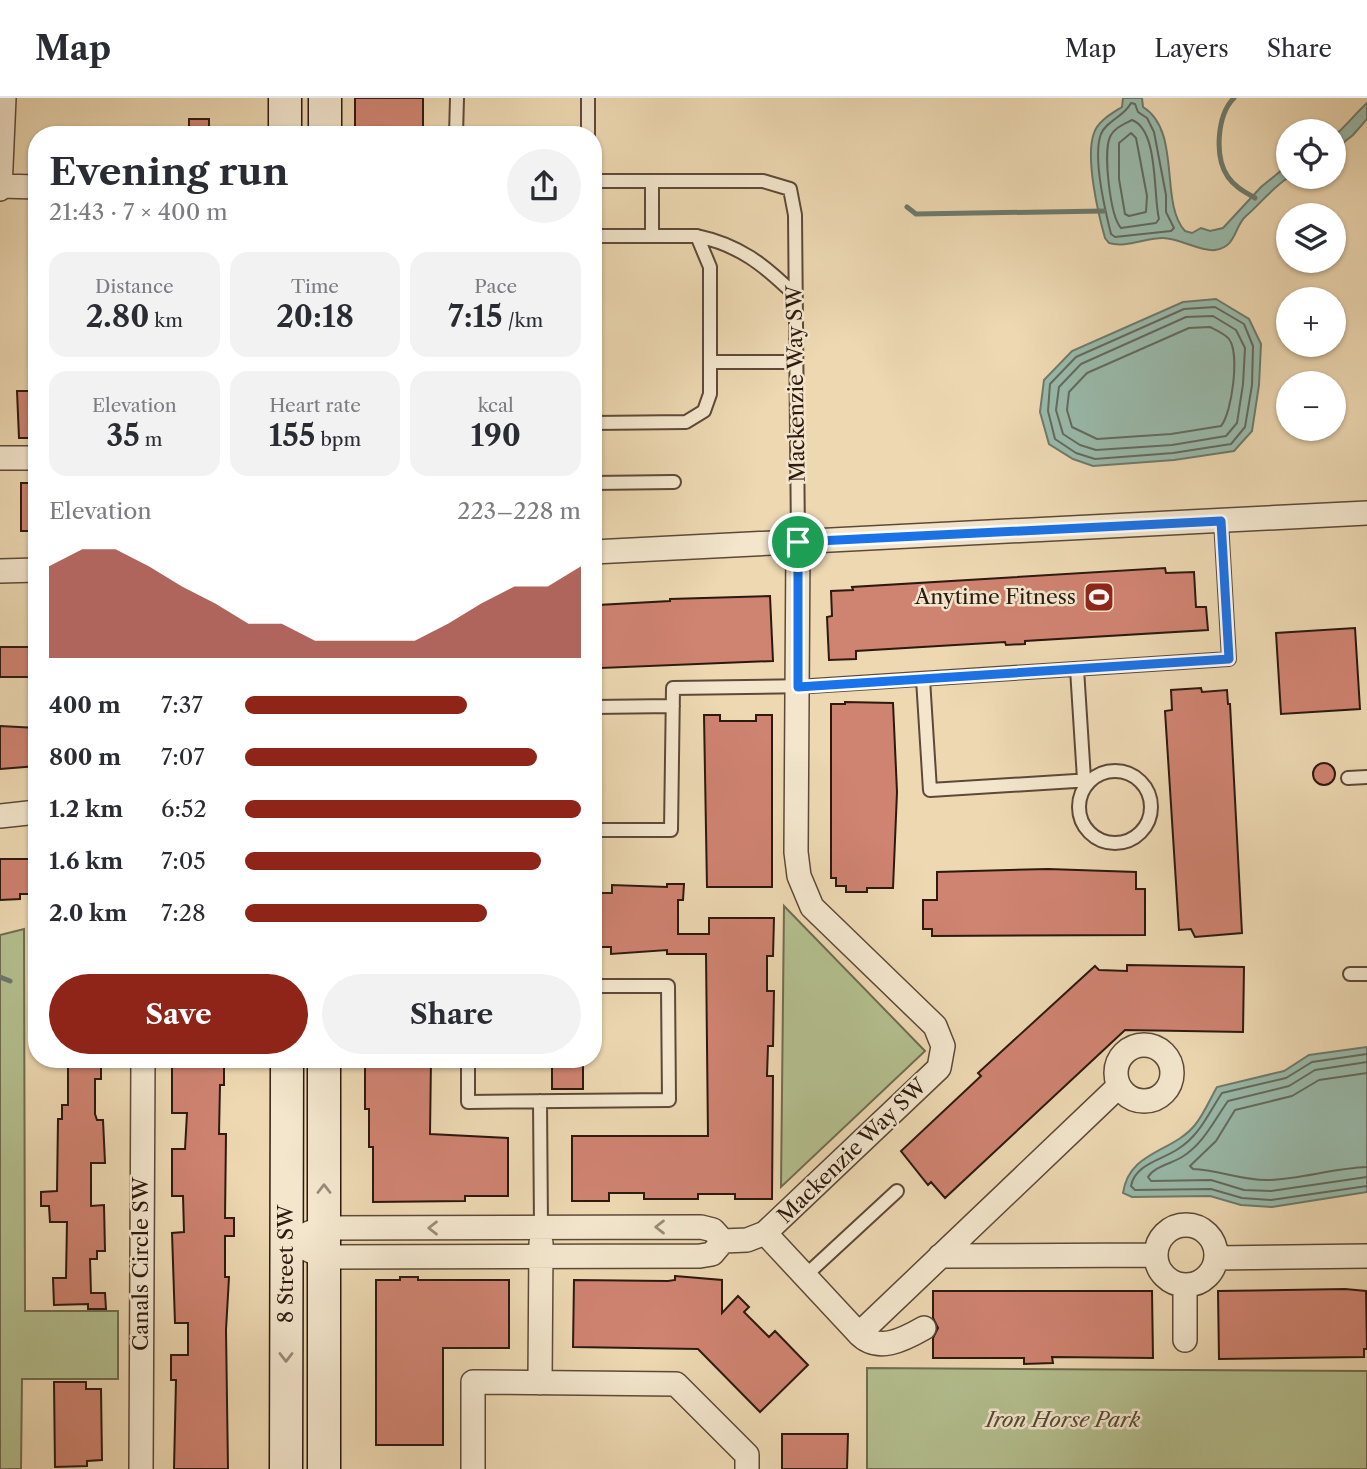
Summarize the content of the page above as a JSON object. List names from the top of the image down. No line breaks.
{"streets":{"main road":["8 Street SW"],"street":["Mackenzie Way SW","Canals Circle SW"]},"crossings":[["Mackenzie Way SW","8 Street SW"]],"parks":["Iron Horse Park"],"places":{"sports":["Anytime Fitness"]},"page":{"header":"Map","nav":["Map","Layers","Share"],"map_buttons":["+","−"],"heading":["Evening run","21:43 · 7 × 400 m"],"stats":[["Distance","2.80 km"],["Time","20:18"],["Pace","7:15 /km"],["Elevation","35 m"],["Heart rate","155 bpm"],["kcal","190"]],"chart":["Elevation","223–228 m"],"list":[{"name":"400 m","note":"7:37"},{"name":"800 m","note":"7:07"},{"name":"1.2 km","note":"6:52"},{"name":"1.6 km","note":"7:05"},{"name":"2.0 km","note":"7:28"}],"buttons":["Save","Share"]}}
